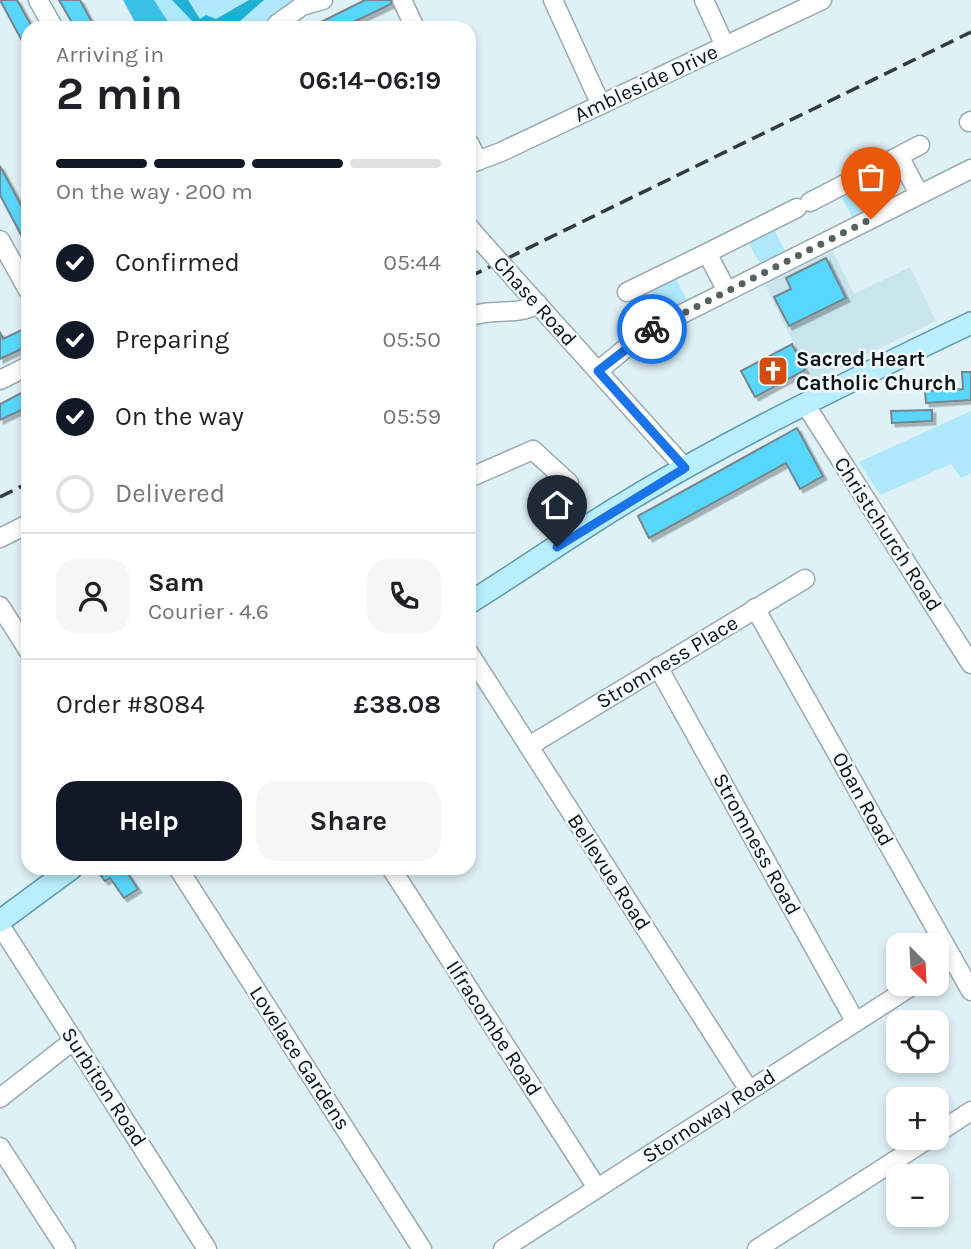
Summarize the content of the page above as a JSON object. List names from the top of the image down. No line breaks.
{"streets":{"street":["Ambleside Drive","Chase Road","Christchurch Road","Stromness Place","Oban Road","Stromness Road","Bellevue Road","Ilfracombe Road","Lovelace Gardens","Surbiton Road","Stornoway Road"]},"crossings":[["Stromness Place","Oban Road"],["Stromness Place","Stromness Road"],["Stromness Place","Bellevue Road"],["Stromness Road","Stornoway Road"],["Bellevue Road","Stornoway Road"],["Ilfracombe Road","Stornoway Road"]],"places":{"church":["Sacred Heart Catholic Church"]},"north":"bottom right","page":{"heading":["2 min","Arriving in","06:14–06:19"],"panel":["Sam","Courier · 4.6","Order #8084","£38.08"],"bar":"On the way · 200 m","list":[["Confirmed","05:44"],["Preparing","05:50"],["On the way","05:59"],"Delivered"],"buttons":["Help","Share"],"map_buttons":["+","−"]}}
